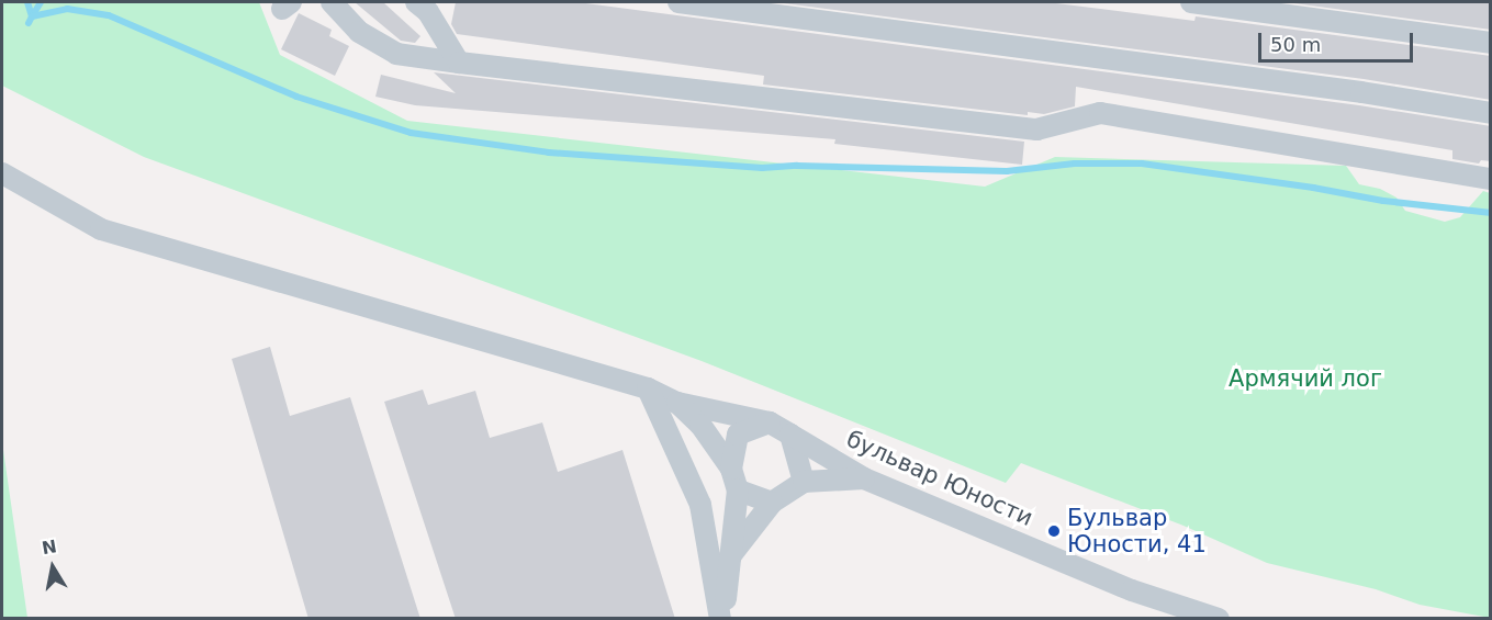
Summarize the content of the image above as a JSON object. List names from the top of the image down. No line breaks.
{"streets":{"street":["бульвар Юности"]},"parks":["Армячий лог"],"places":["Бульвар Юности, 41"],"scale_bar":"50 m","north":"top"}
